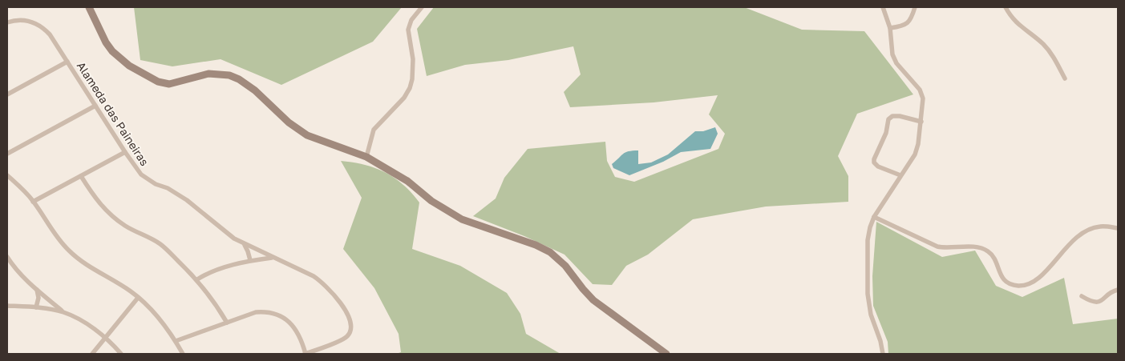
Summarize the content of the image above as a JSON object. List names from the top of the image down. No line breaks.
{"streets":{"street":["Alameda das Paineiras"]}}
